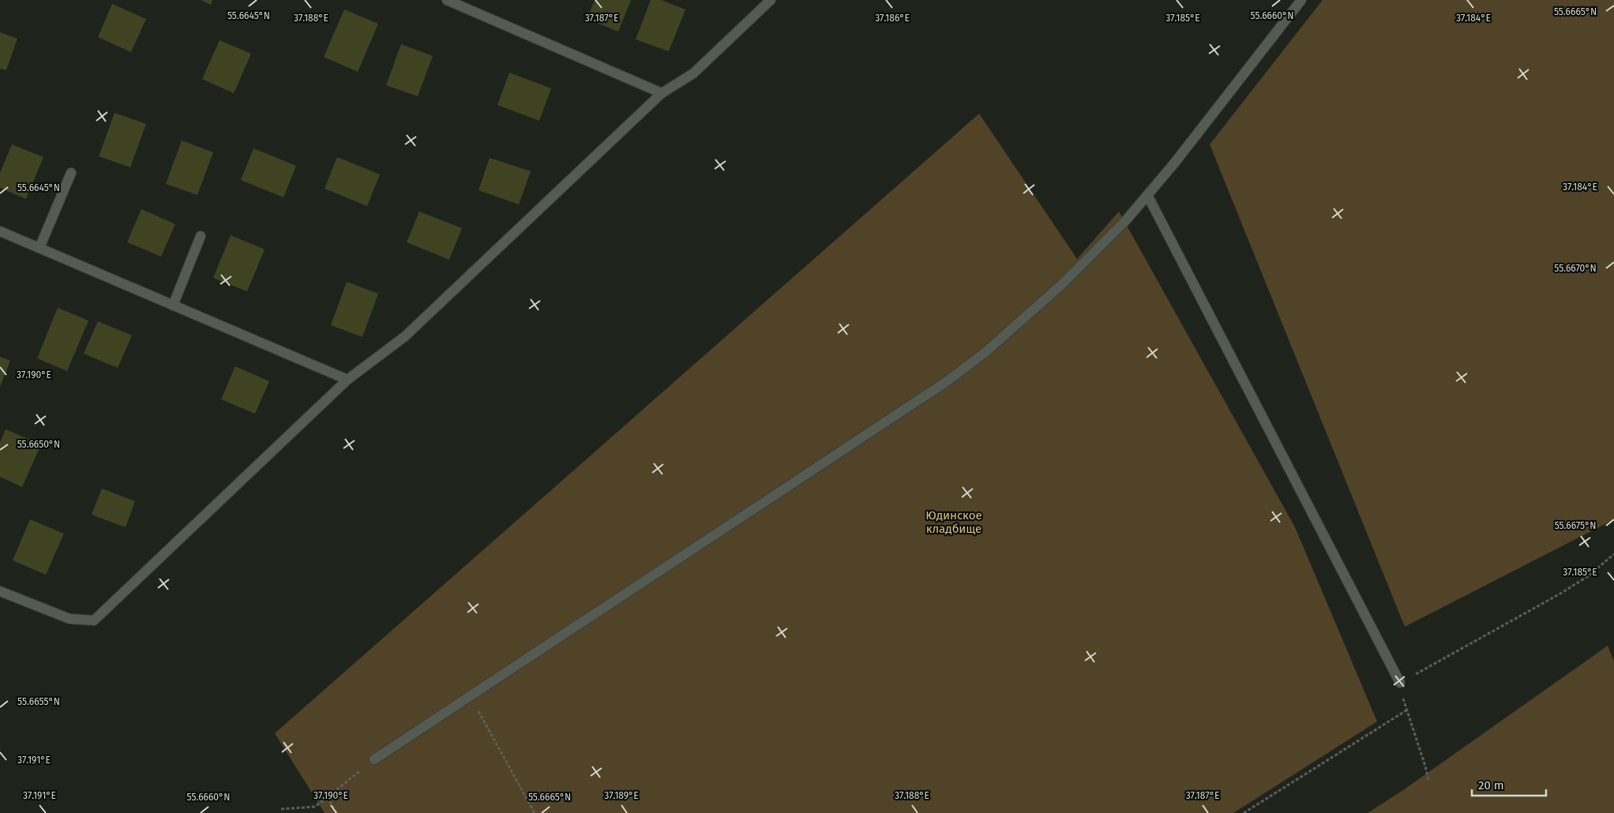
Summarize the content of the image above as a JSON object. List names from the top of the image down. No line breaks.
{"parks":["Юдинское кладбище"],"scale_bar":"20 m","coordinates":["55.6665°N","55.6645°N","55.6660°N","37.188°E","37.187°E","37.186°E","37.185°E","37.184°E","55.6670°N","37.190°E","55.6650°N","55.6675°N","55.6655°N","37.191°E","37.189°E"]}
